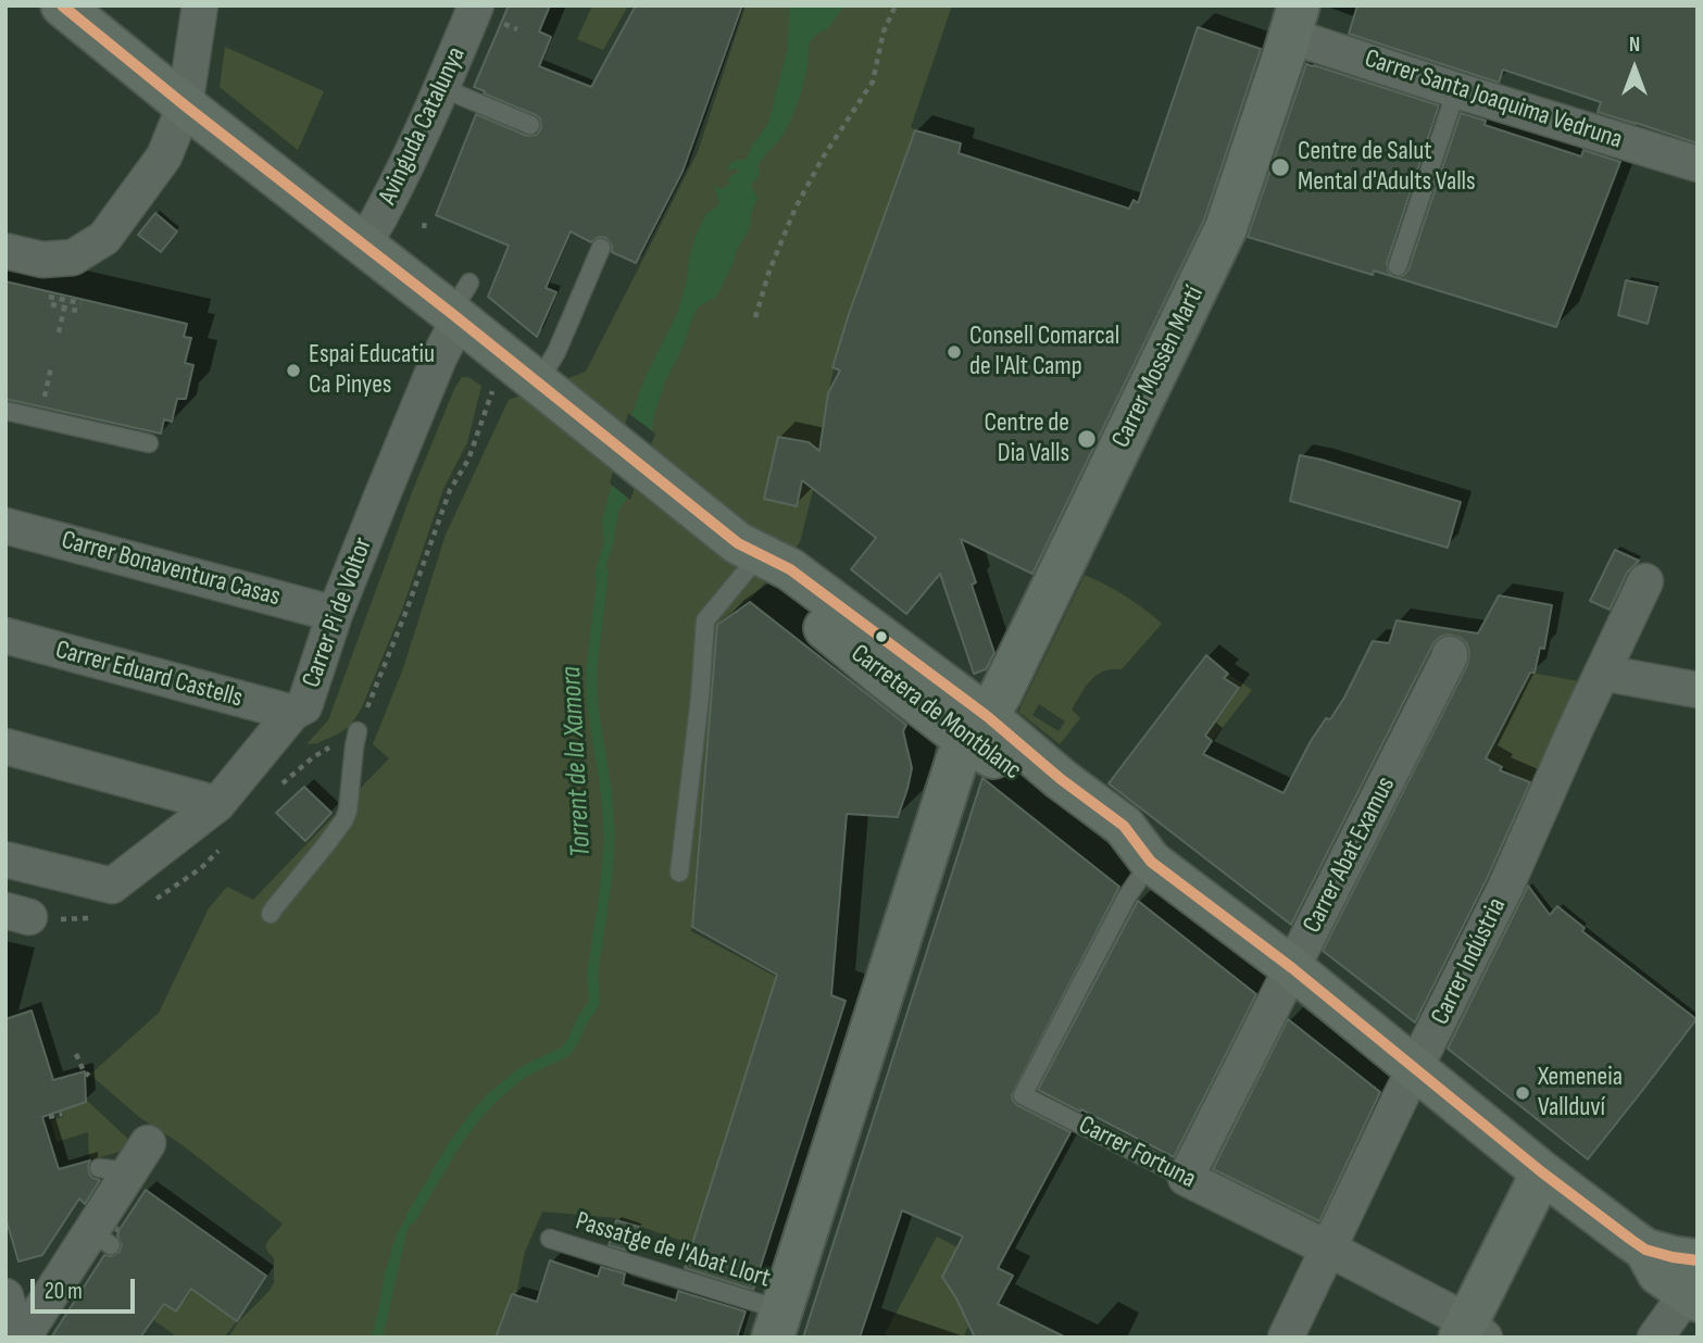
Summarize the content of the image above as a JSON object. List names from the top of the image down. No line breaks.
{"streets":{"main road":["Carrer Mossèn Martí","Carretera de Montblanc"],"street":["Carrer Santa Joaquima Vedruna","Avinguda Catalunya","Carrer Bonaventura Casas","Carrer Pi de Voltor","Carrer Eduard Castells","Carrer Abat Examus","Carrer Indústria","Carrer Fortuna"],"lane":["Passatge de l'Abat Llort"]},"crossings":[["Carrer Santa Joaquima Vedruna","Carrer Mossèn Martí"],["Avinguda Catalunya","Carretera de Montblanc"],["Carrer Mossèn Martí","Carretera de Montblanc"],["Carrer Mossèn Martí","Passatge de l'Abat Llort"],["Carrer Bonaventura Casas","Carrer Pi de Voltor"],["Carrer Pi de Voltor","Carrer Eduard Castells"],["Carrer Pi de Voltor","Carretera de Montblanc"],["Carretera de Montblanc","Carrer Abat Examus"],["Carretera de Montblanc","Carrer Indústria"],["Carretera de Montblanc","Carrer Fortuna"],["Carrer Abat Examus","Carrer Fortuna"],["Carrer Indústria","Carrer Fortuna"]],"water":["Torrent de la Xamora"],"places":["Centre de Salut Mental d'Adults Valls","Consell Comarcal de l'Alt Camp","Espai Educatiu Ca Pinyes","Centre de Dia Valls","Xemeneia Vallduví"],"scale_bar":"20 m","north":"top"}
